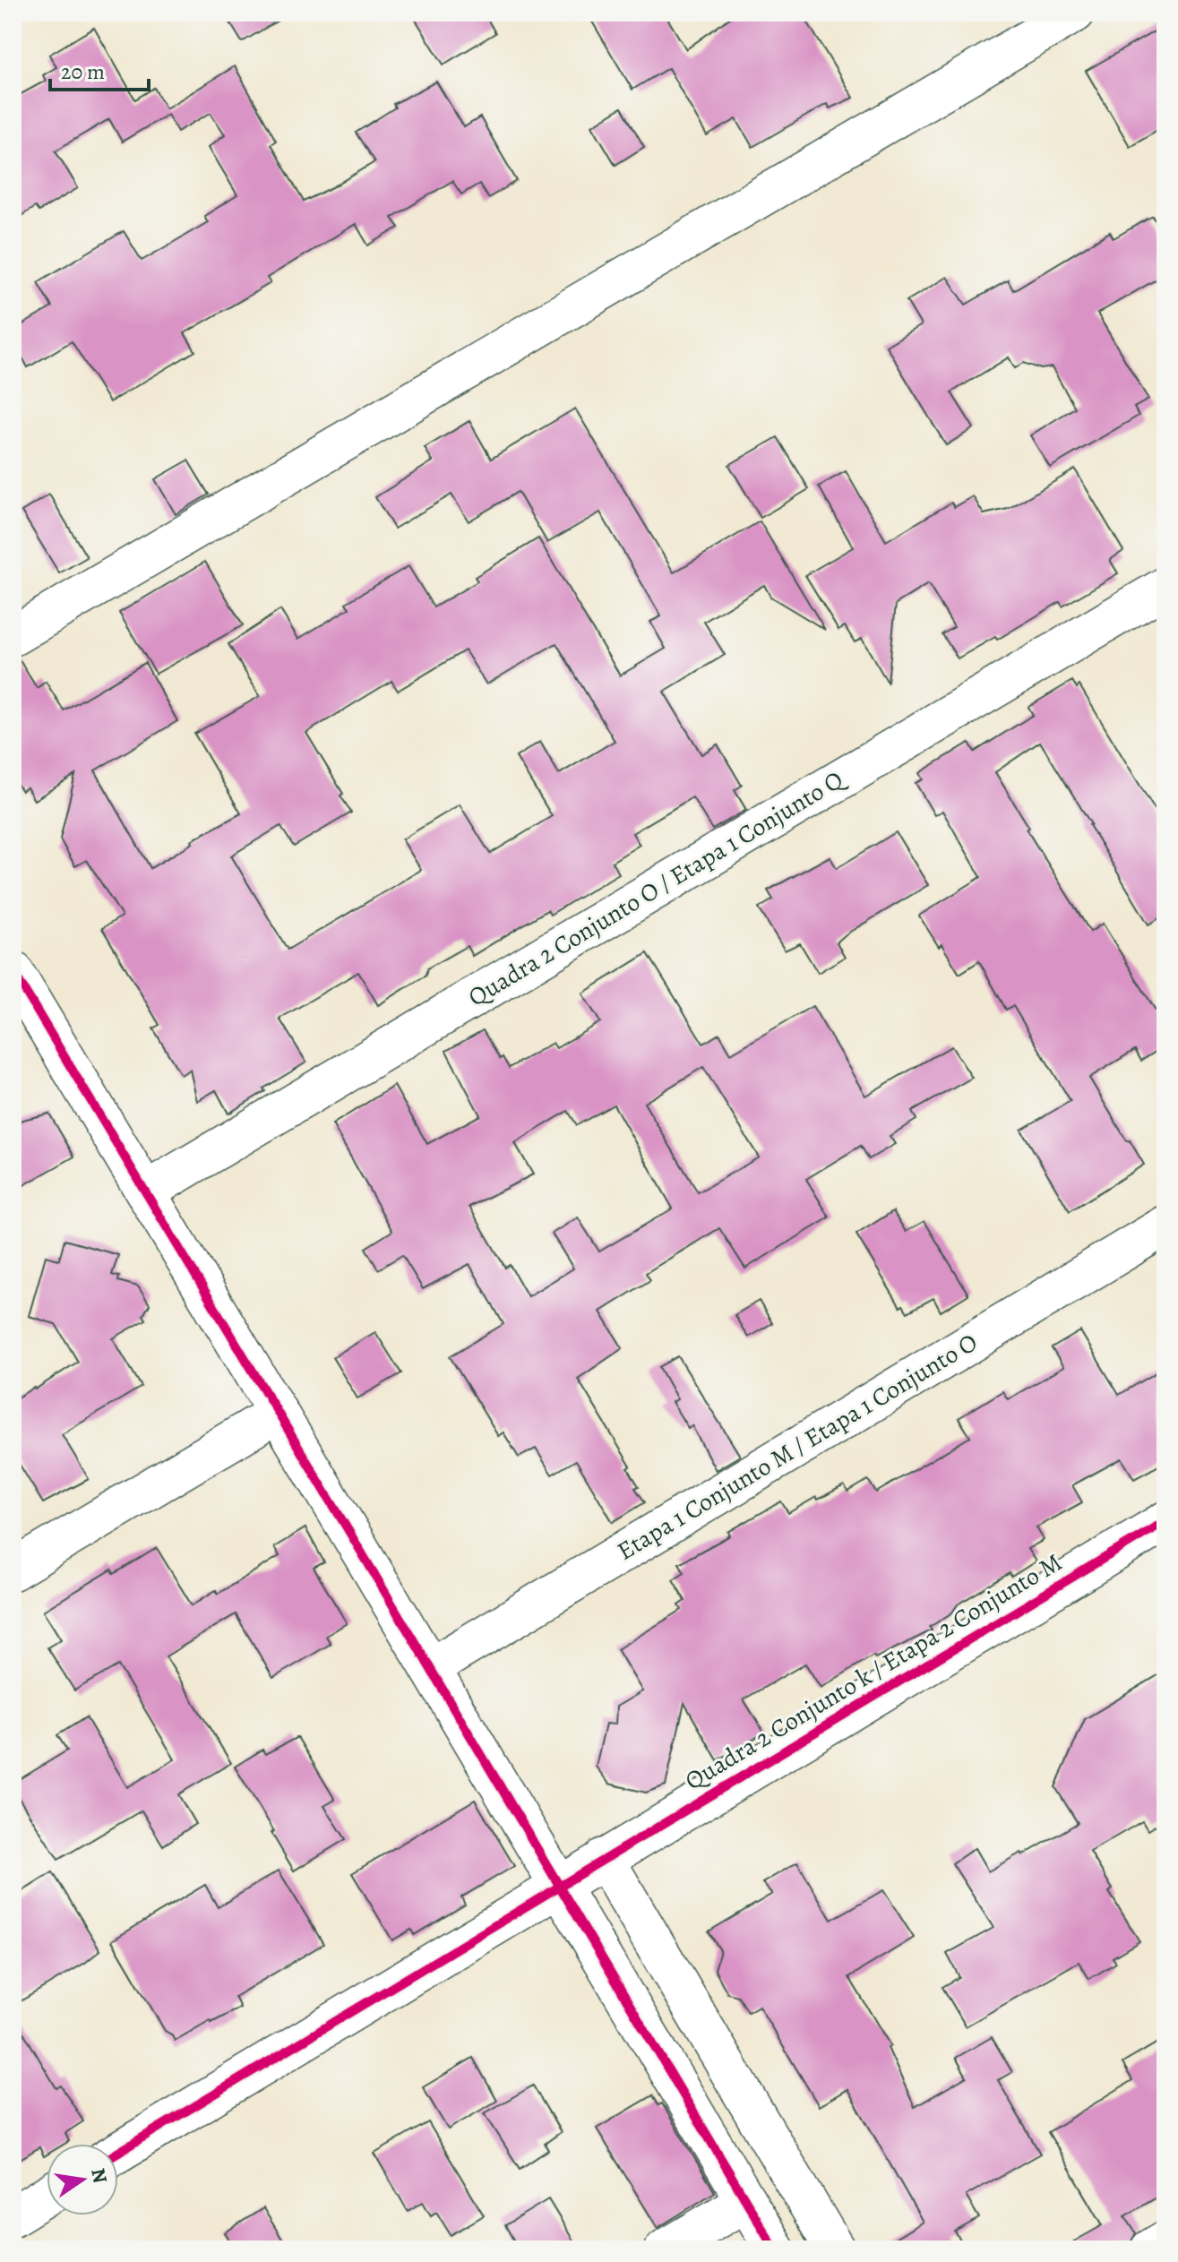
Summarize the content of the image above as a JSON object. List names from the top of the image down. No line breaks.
{"streets":{"street":["Quadra 2 Conjunto O / Etapa 1 Conjunto Q","Etapa 1 Conjunto M / Etapa 1 Conjunto O","Quadra 2 Conjunto k / Etapa 2 Conjunto M"]},"scale_bar":"20 m","north":"right"}
